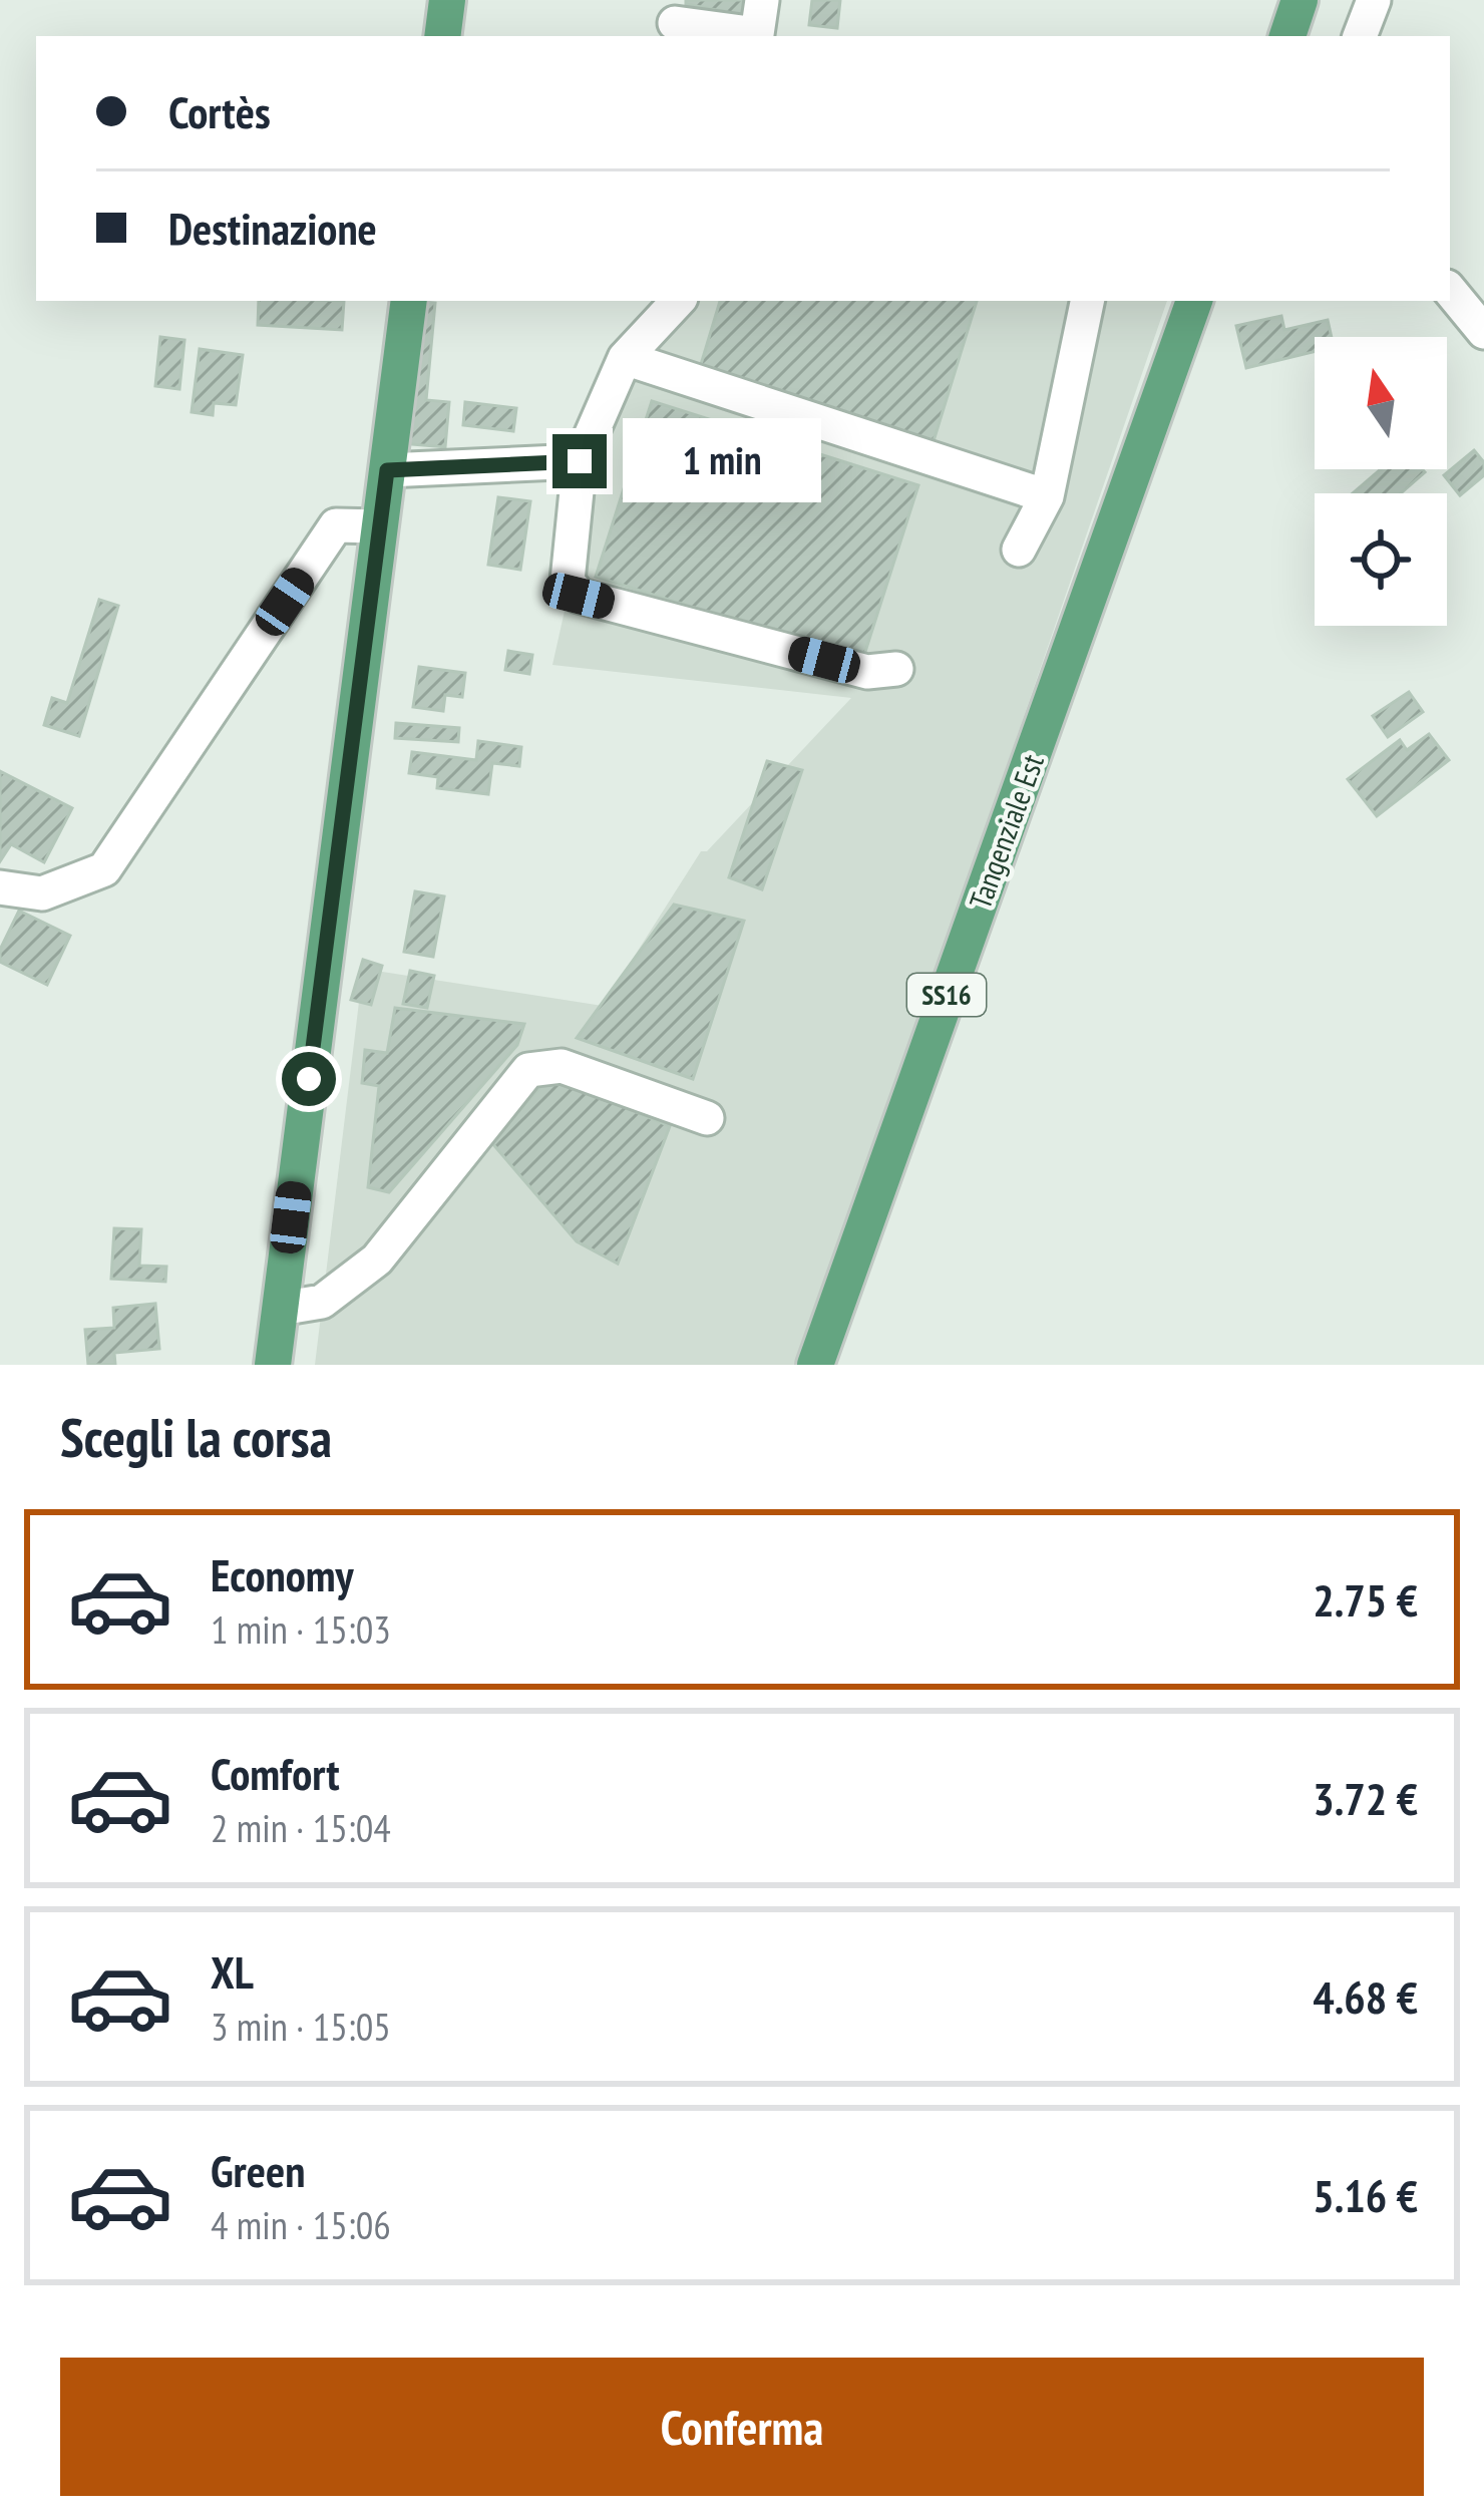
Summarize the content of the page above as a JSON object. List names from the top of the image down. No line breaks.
{"streets":{"main road":["Tangenziale Est","SS16"]},"north":"top","page":{"banner":["Cortès","Destinazione"],"bubble":"1 min","heading":"Scegli la corsa","list":[{"name":"Economy","note":"1 min · 15:03","value":"2.75 €"},{"name":"Comfort","note":"2 min · 15:04","value":"3.72 €"},{"name":"XL","note":"3 min · 15:05","value":"4.68 €"},{"name":"Green","note":"4 min · 15:06","value":"5.16 €"}],"buttons":"Conferma"}}
